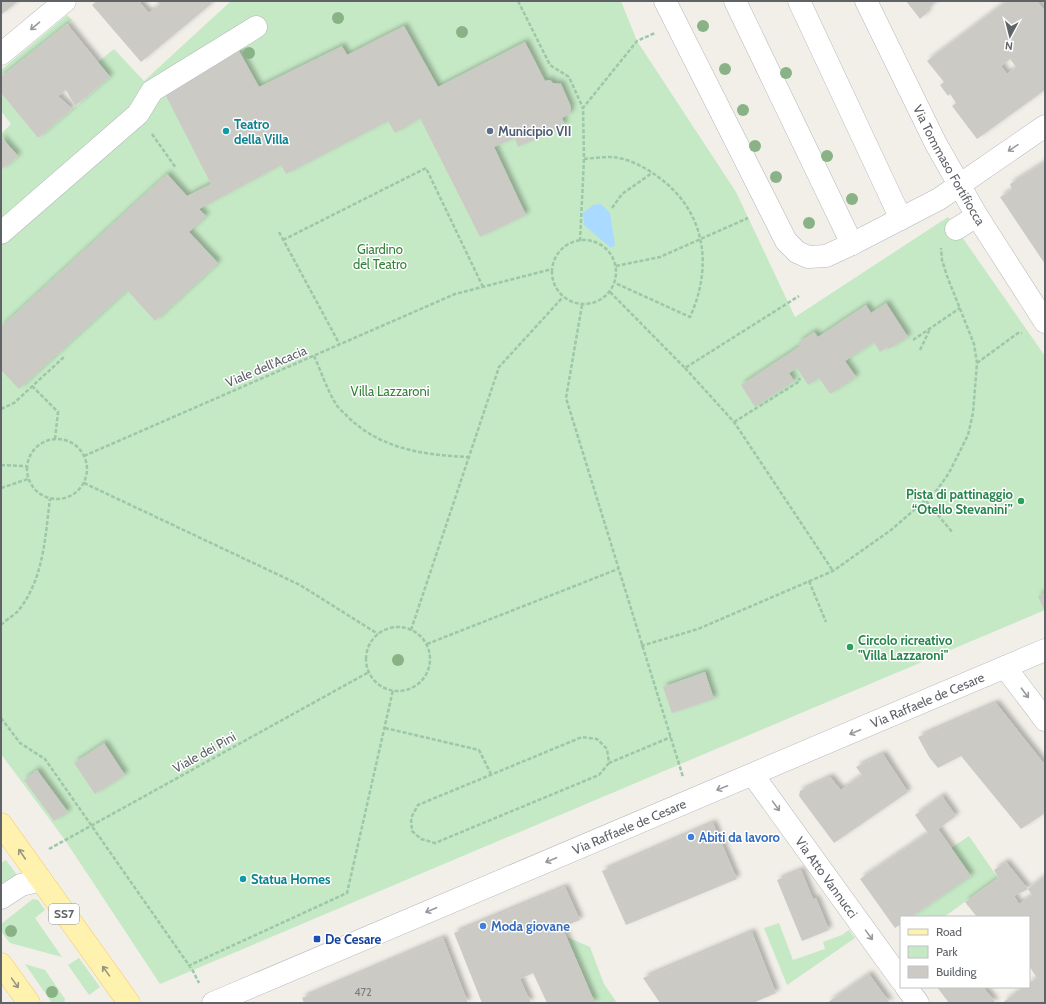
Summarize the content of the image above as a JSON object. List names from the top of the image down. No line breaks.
{"streets":{"main road":["SS7"],"street":["Via Tommaso Fortifiocca","Via Raffaele de Cesare","Via Atto Vannucci"],"path":["Viale dell'Acacia","Viale dei Pini"]},"crossings":[["Via Raffaele de Cesare","Via Atto Vannucci"]],"one_way":["Via Raffaele de Cesare","Via Atto Vannucci"],"parks":["Giardino del Teatro","Villa Lazzaroni"],"places":{"other":["Teatro della Villa","Municipio VII","Pista di pattinaggio “Otello Stevanini”","Circolo ricreativo \"Villa Lazzaroni\"","Abiti da lavoro","Statua Homes","Moda giovane"],"transit":["De Cesare"]},"house_numbers":["472"],"legend":["Road","Park","Building"],"north":"bottom"}
